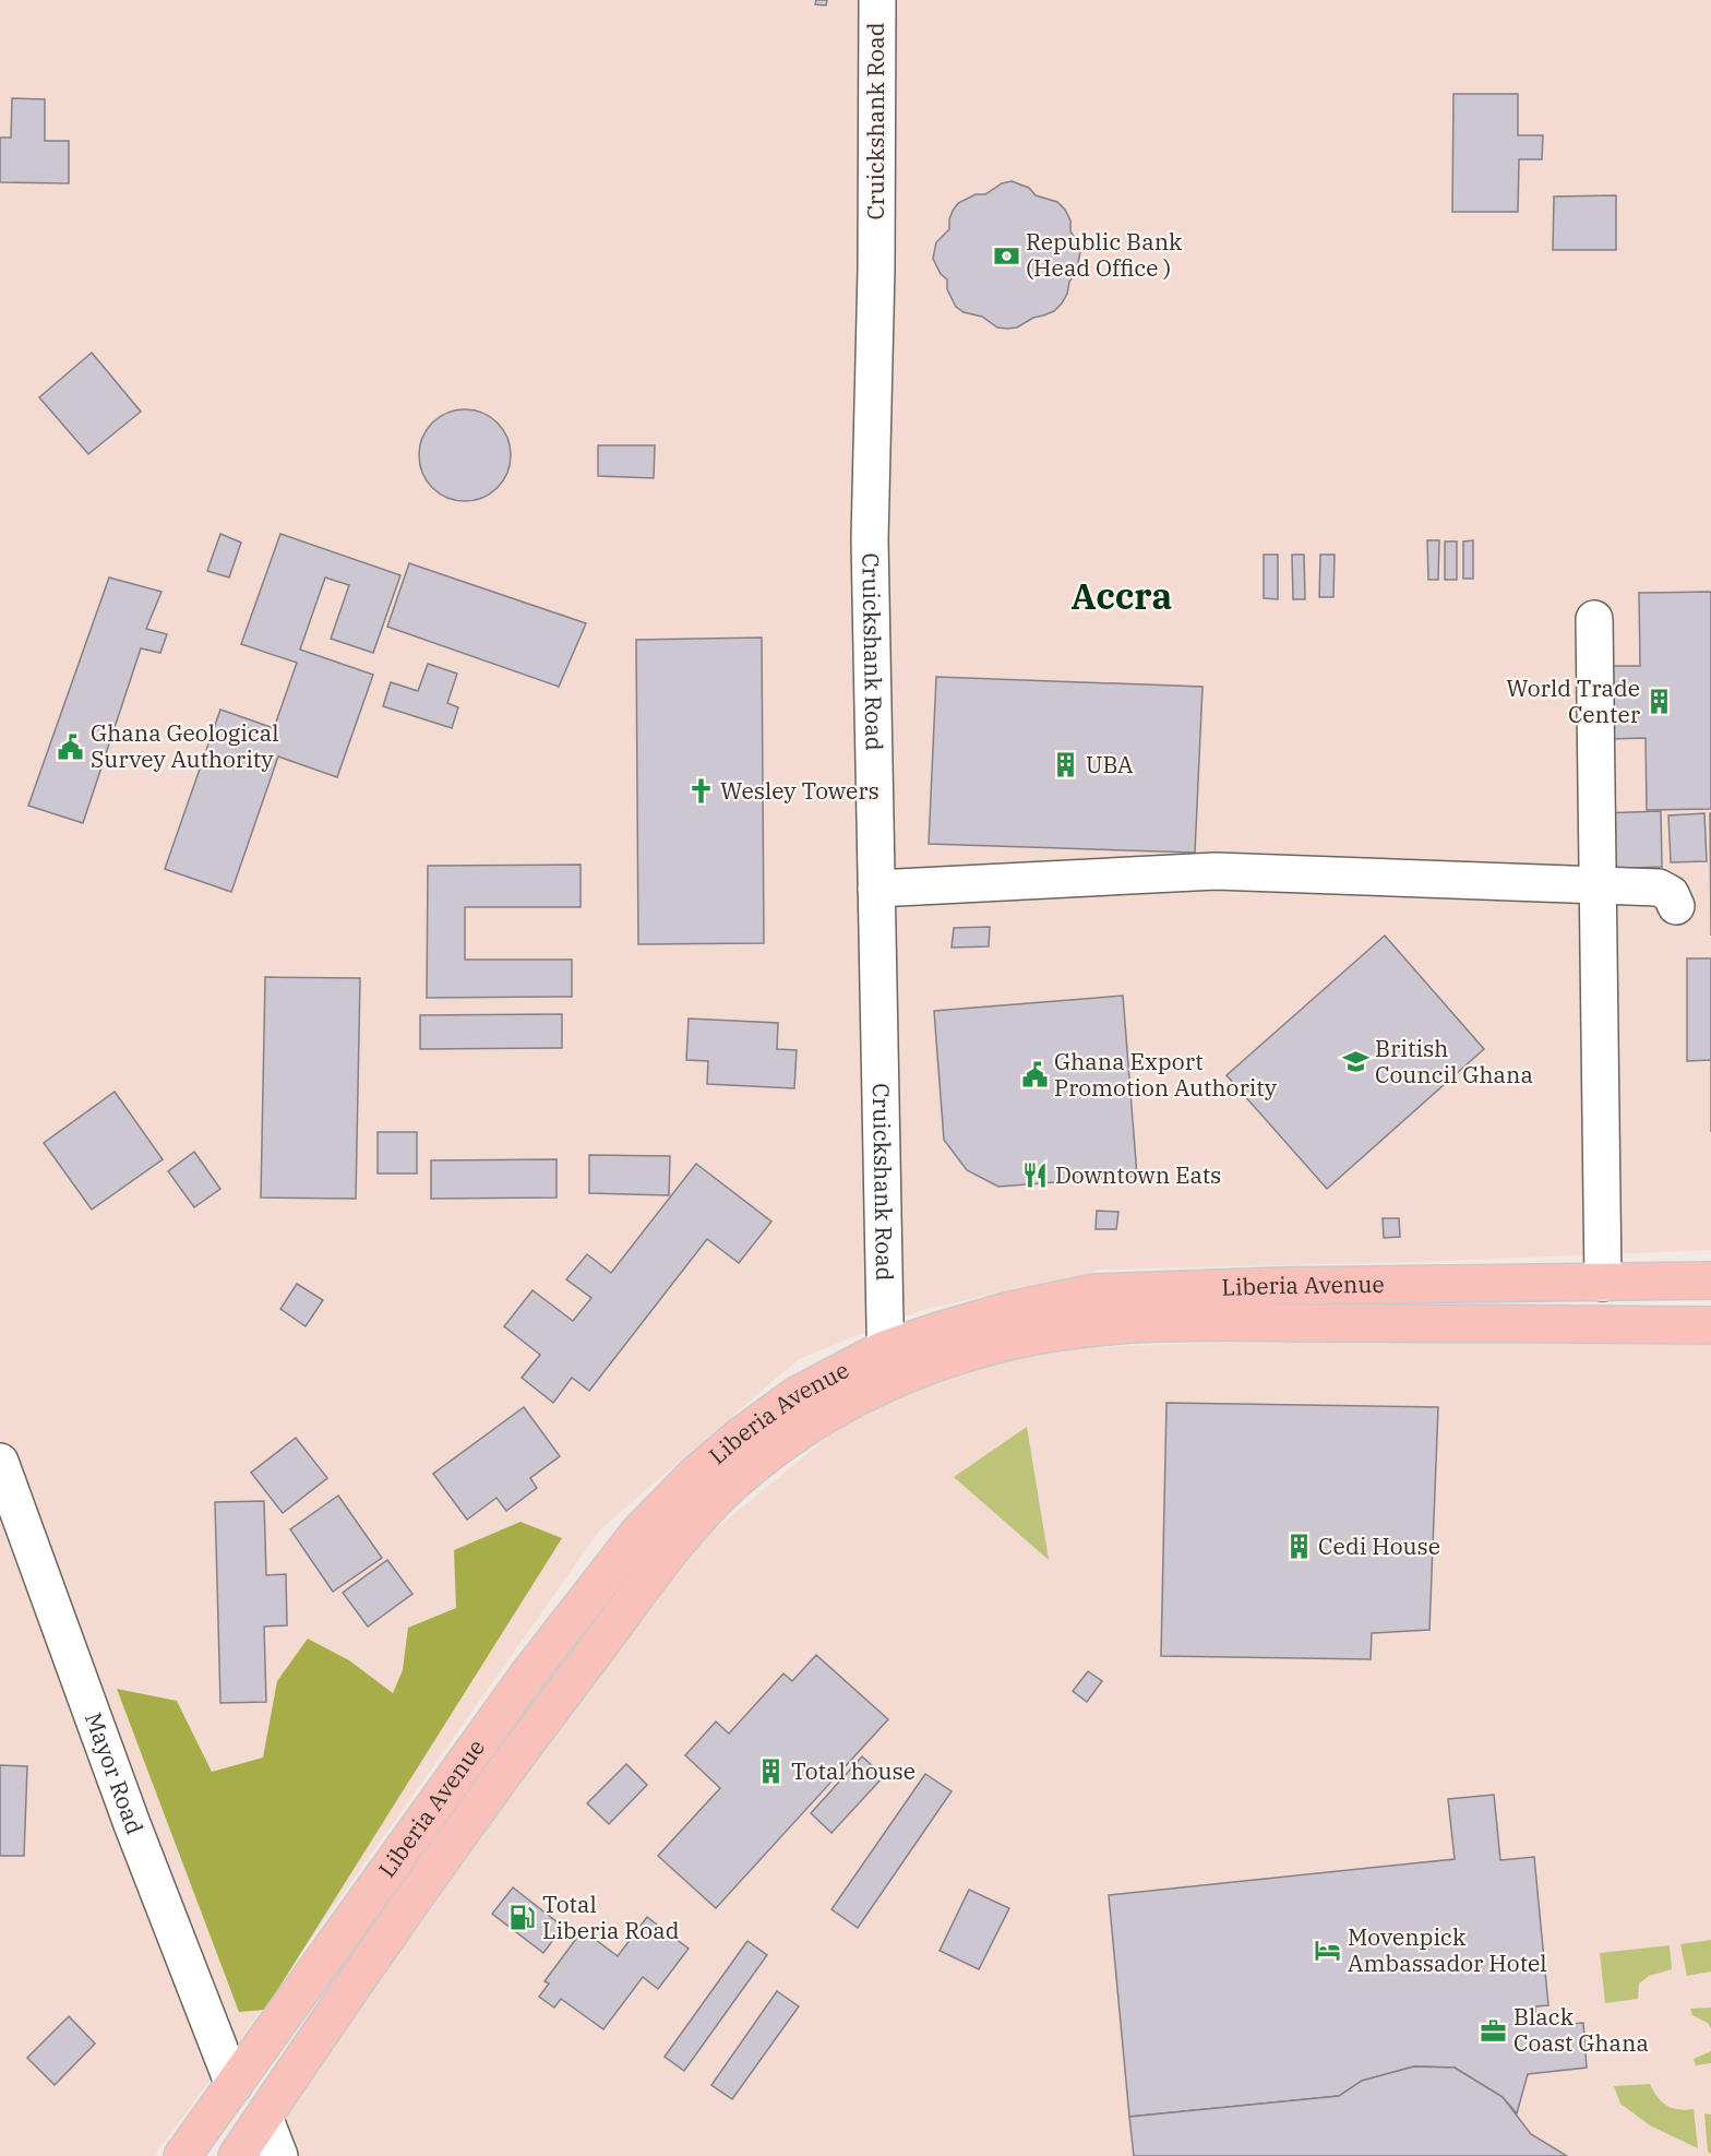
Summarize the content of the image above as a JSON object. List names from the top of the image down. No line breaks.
{"streets":{"main road":["Liberia Avenue"],"street":["Cruickshank Road","Mayor Road"]},"crossings":[["Cruickshank Road","Liberia Avenue"],["Liberia Avenue","Mayor Road"]],"districts":["Accra"],"places":{"bank":["Republic Bank (Head Office )"],"building":["World Trade Center","UBA","Cedi House","Total house"],"public building":["Ghana Geological Survey Authority","Ghana Export Promotion Authority"],"church":["Wesley Towers"],"school or university":["British Council Ghana"],"restaurant":["Downtown Eats"],"fuel station":["Total Liberia Road"],"hotel":["Movenpick Ambassador Hotel"],"office":["Black Coast Ghana"]}}
